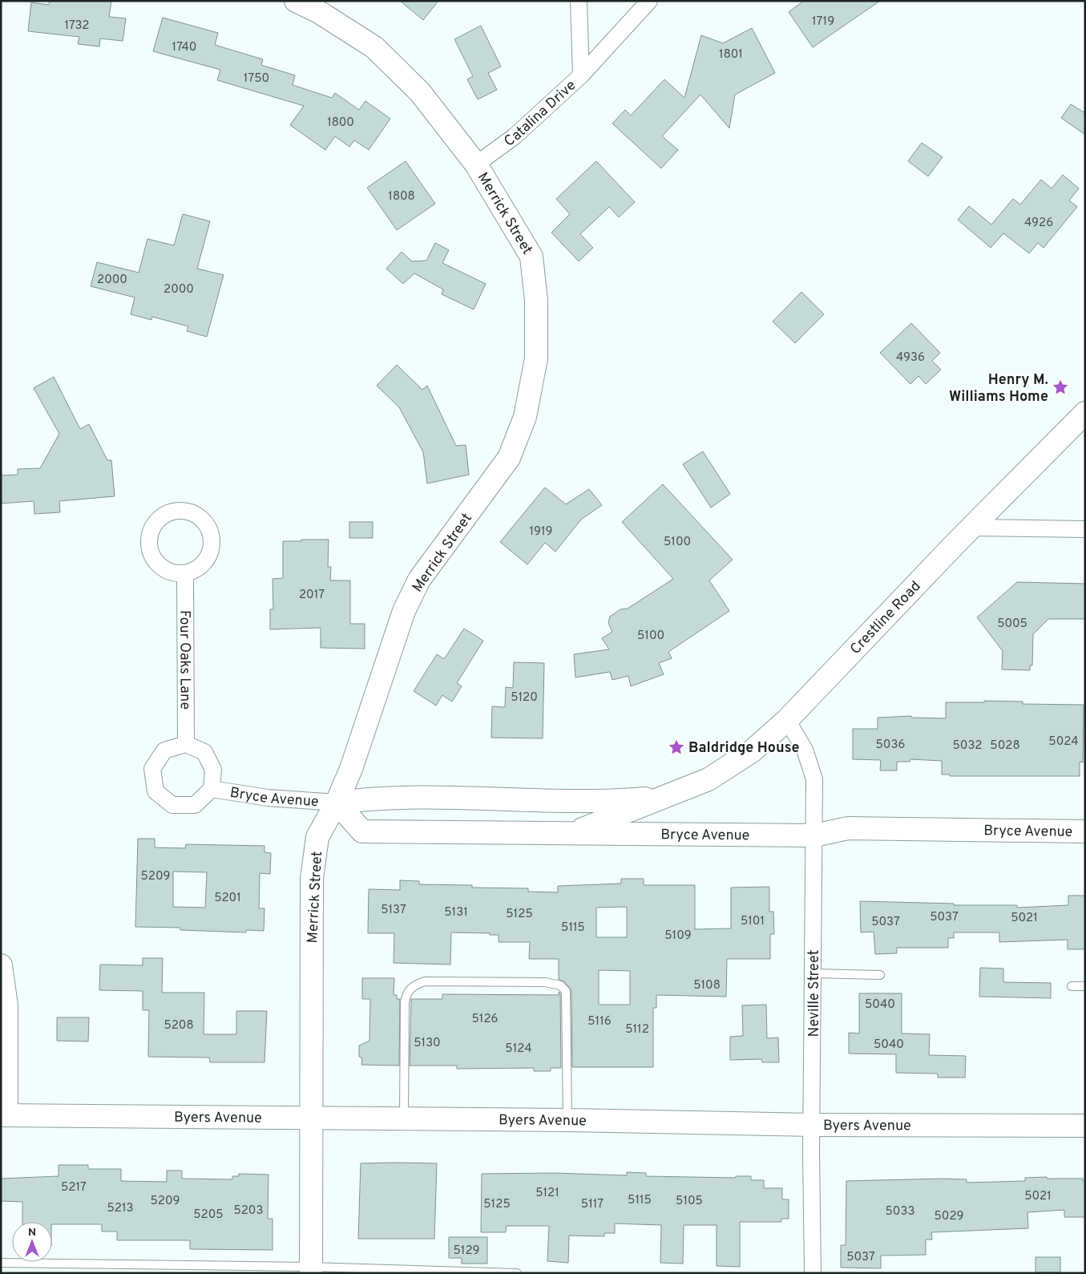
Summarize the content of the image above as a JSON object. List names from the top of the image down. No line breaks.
{"streets":{"street":["Catalina Drive","Merrick Street","Crestline Road","Four Oaks Lane","Bryce Avenue","Neville Street","Byers Avenue"]},"crossings":[["Catalina Drive","Merrick Street"],["Merrick Street","Bryce Avenue"],["Merrick Street","Byers Avenue"],["Crestline Road","Bryce Avenue"],["Crestline Road","Neville Street"],["Four Oaks Lane","Bryce Avenue"],["Bryce Avenue","Neville Street"],["Neville Street","Byers Avenue"]],"places":{"place":["Henry M. Williams Home","Baldridge House"]},"house_numbers":["1719","1732","1740","1801","1750","1800","1808","4926","2000","2000","4936","1919","5100","2017","5005","5100","5120","5024","5036","5032","5028","5209","5201","5137","5131","5125","5037","5021","5101","5037","5115","5109","5108","5040","5126","5116","5208","5112","5130","5040","5124","5217","5121","5021","5115","5209","5105","5125","5117","5213","5203","5033","5205","5029","5129","5037"],"north":"top"}
